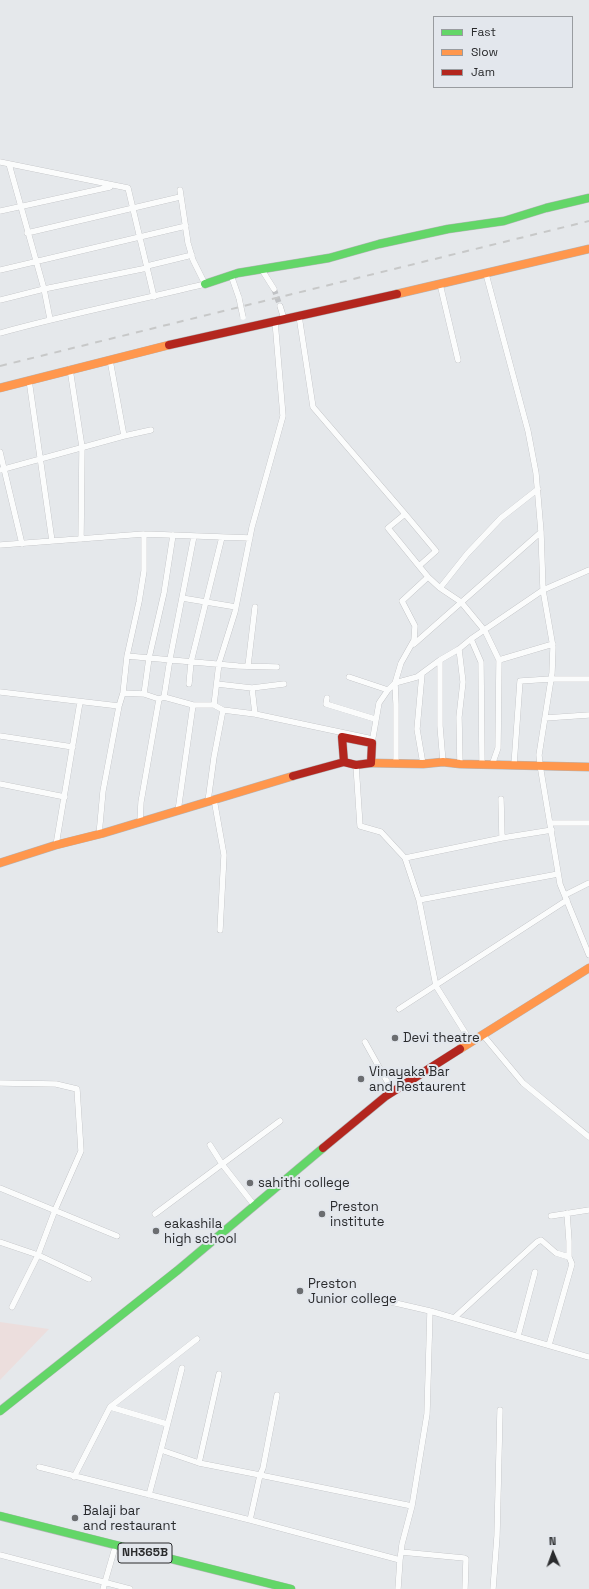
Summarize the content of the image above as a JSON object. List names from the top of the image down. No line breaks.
{"streets":{"main road":["NH365B"]},"places":["Devi theatre","Vinayaka Bar and Restaurent","sahithi college","Preston institute","eakashila high school","Preston Junior college","Balaji bar and restaurant"],"legend":["Fast","Slow","Jam"],"north":"top"}
